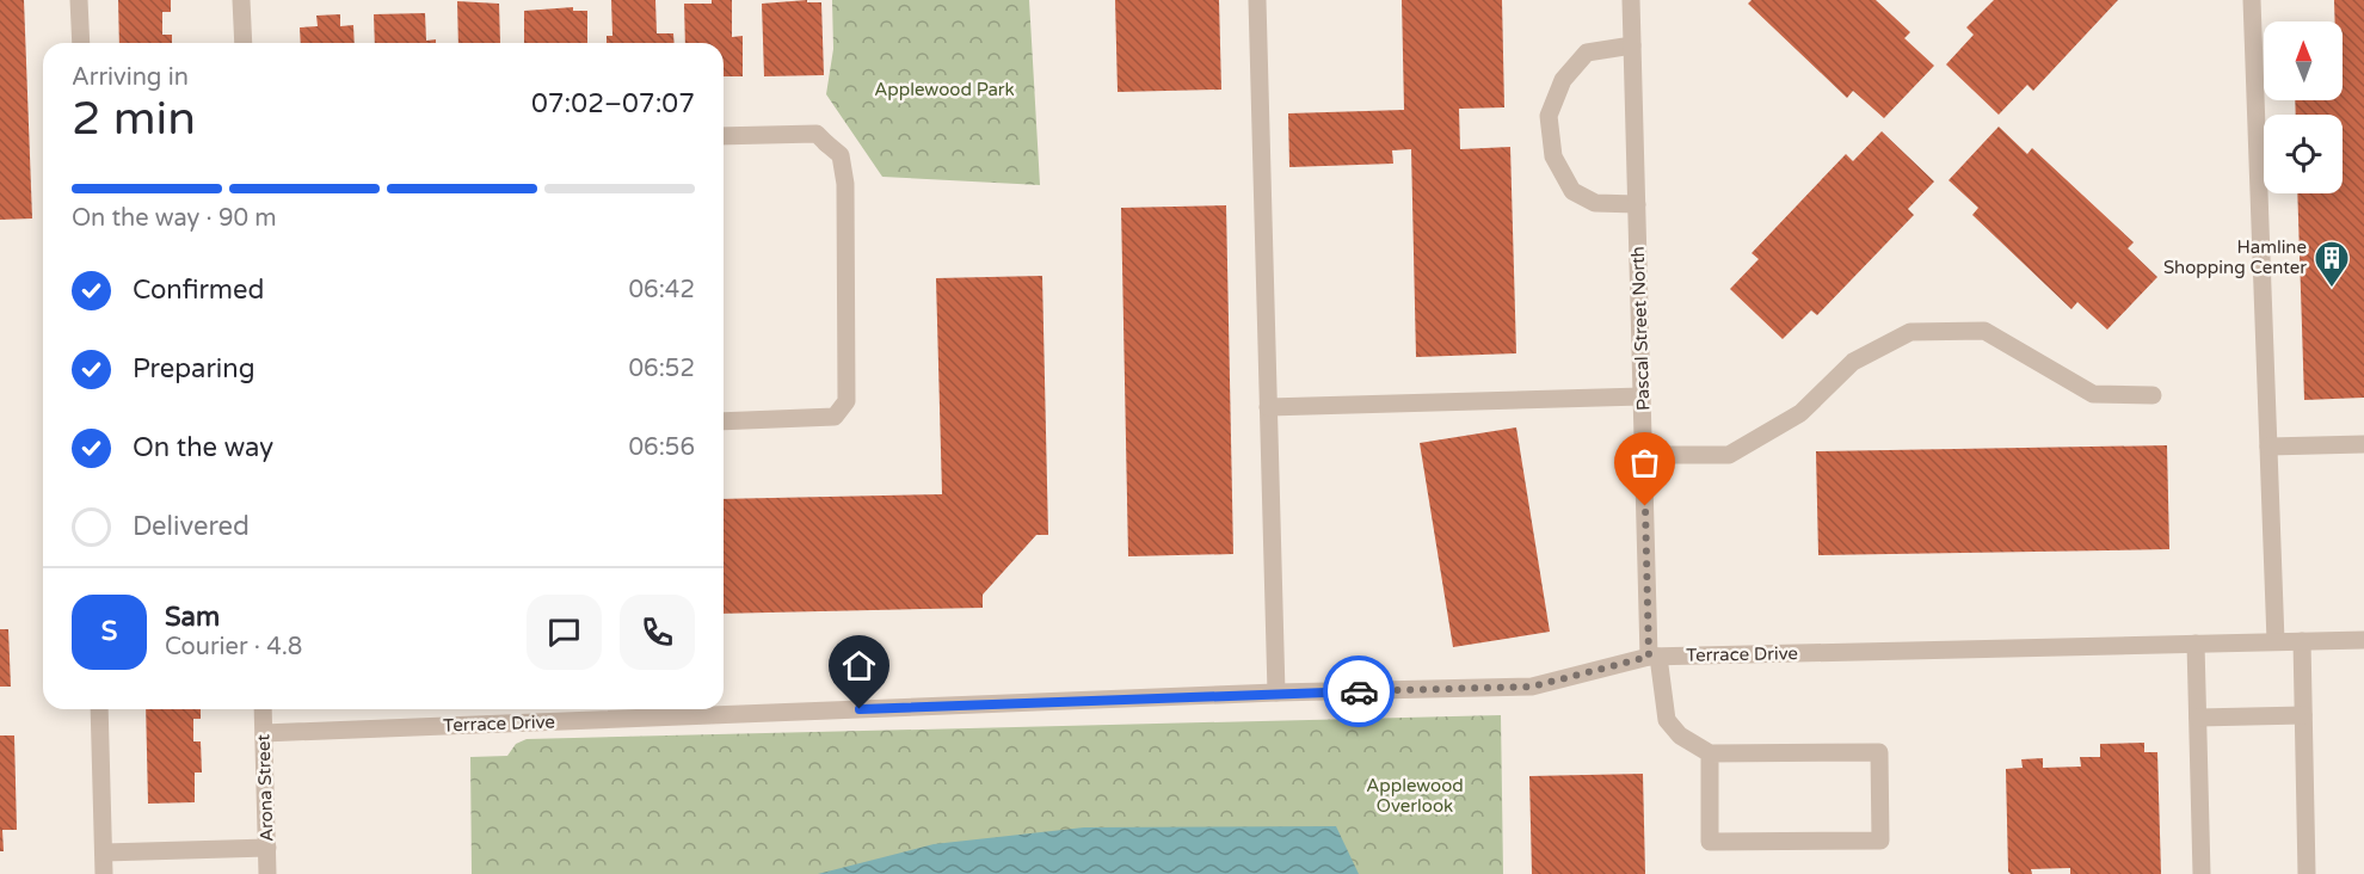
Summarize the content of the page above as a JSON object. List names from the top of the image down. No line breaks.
{"streets":{"street":["Pascal Street North","Terrace Drive","Arona Street"]},"crossings":[["Pascal Street North","Terrace Drive"],["Terrace Drive","Arona Street"]],"parks":["Applewood Park","Applewood Overlook"],"places":{"building":["Hamline Shopping Center"]},"north":"top","page":{"heading":["2 min","Arriving in","07:02–07:07"],"panel":["Sam","Courier · 4.8"],"bar":"On the way · 90 m","list":[["Confirmed","06:42"],["Preparing","06:52"],["On the way","06:56"],"Delivered"],"round":"S"}}
